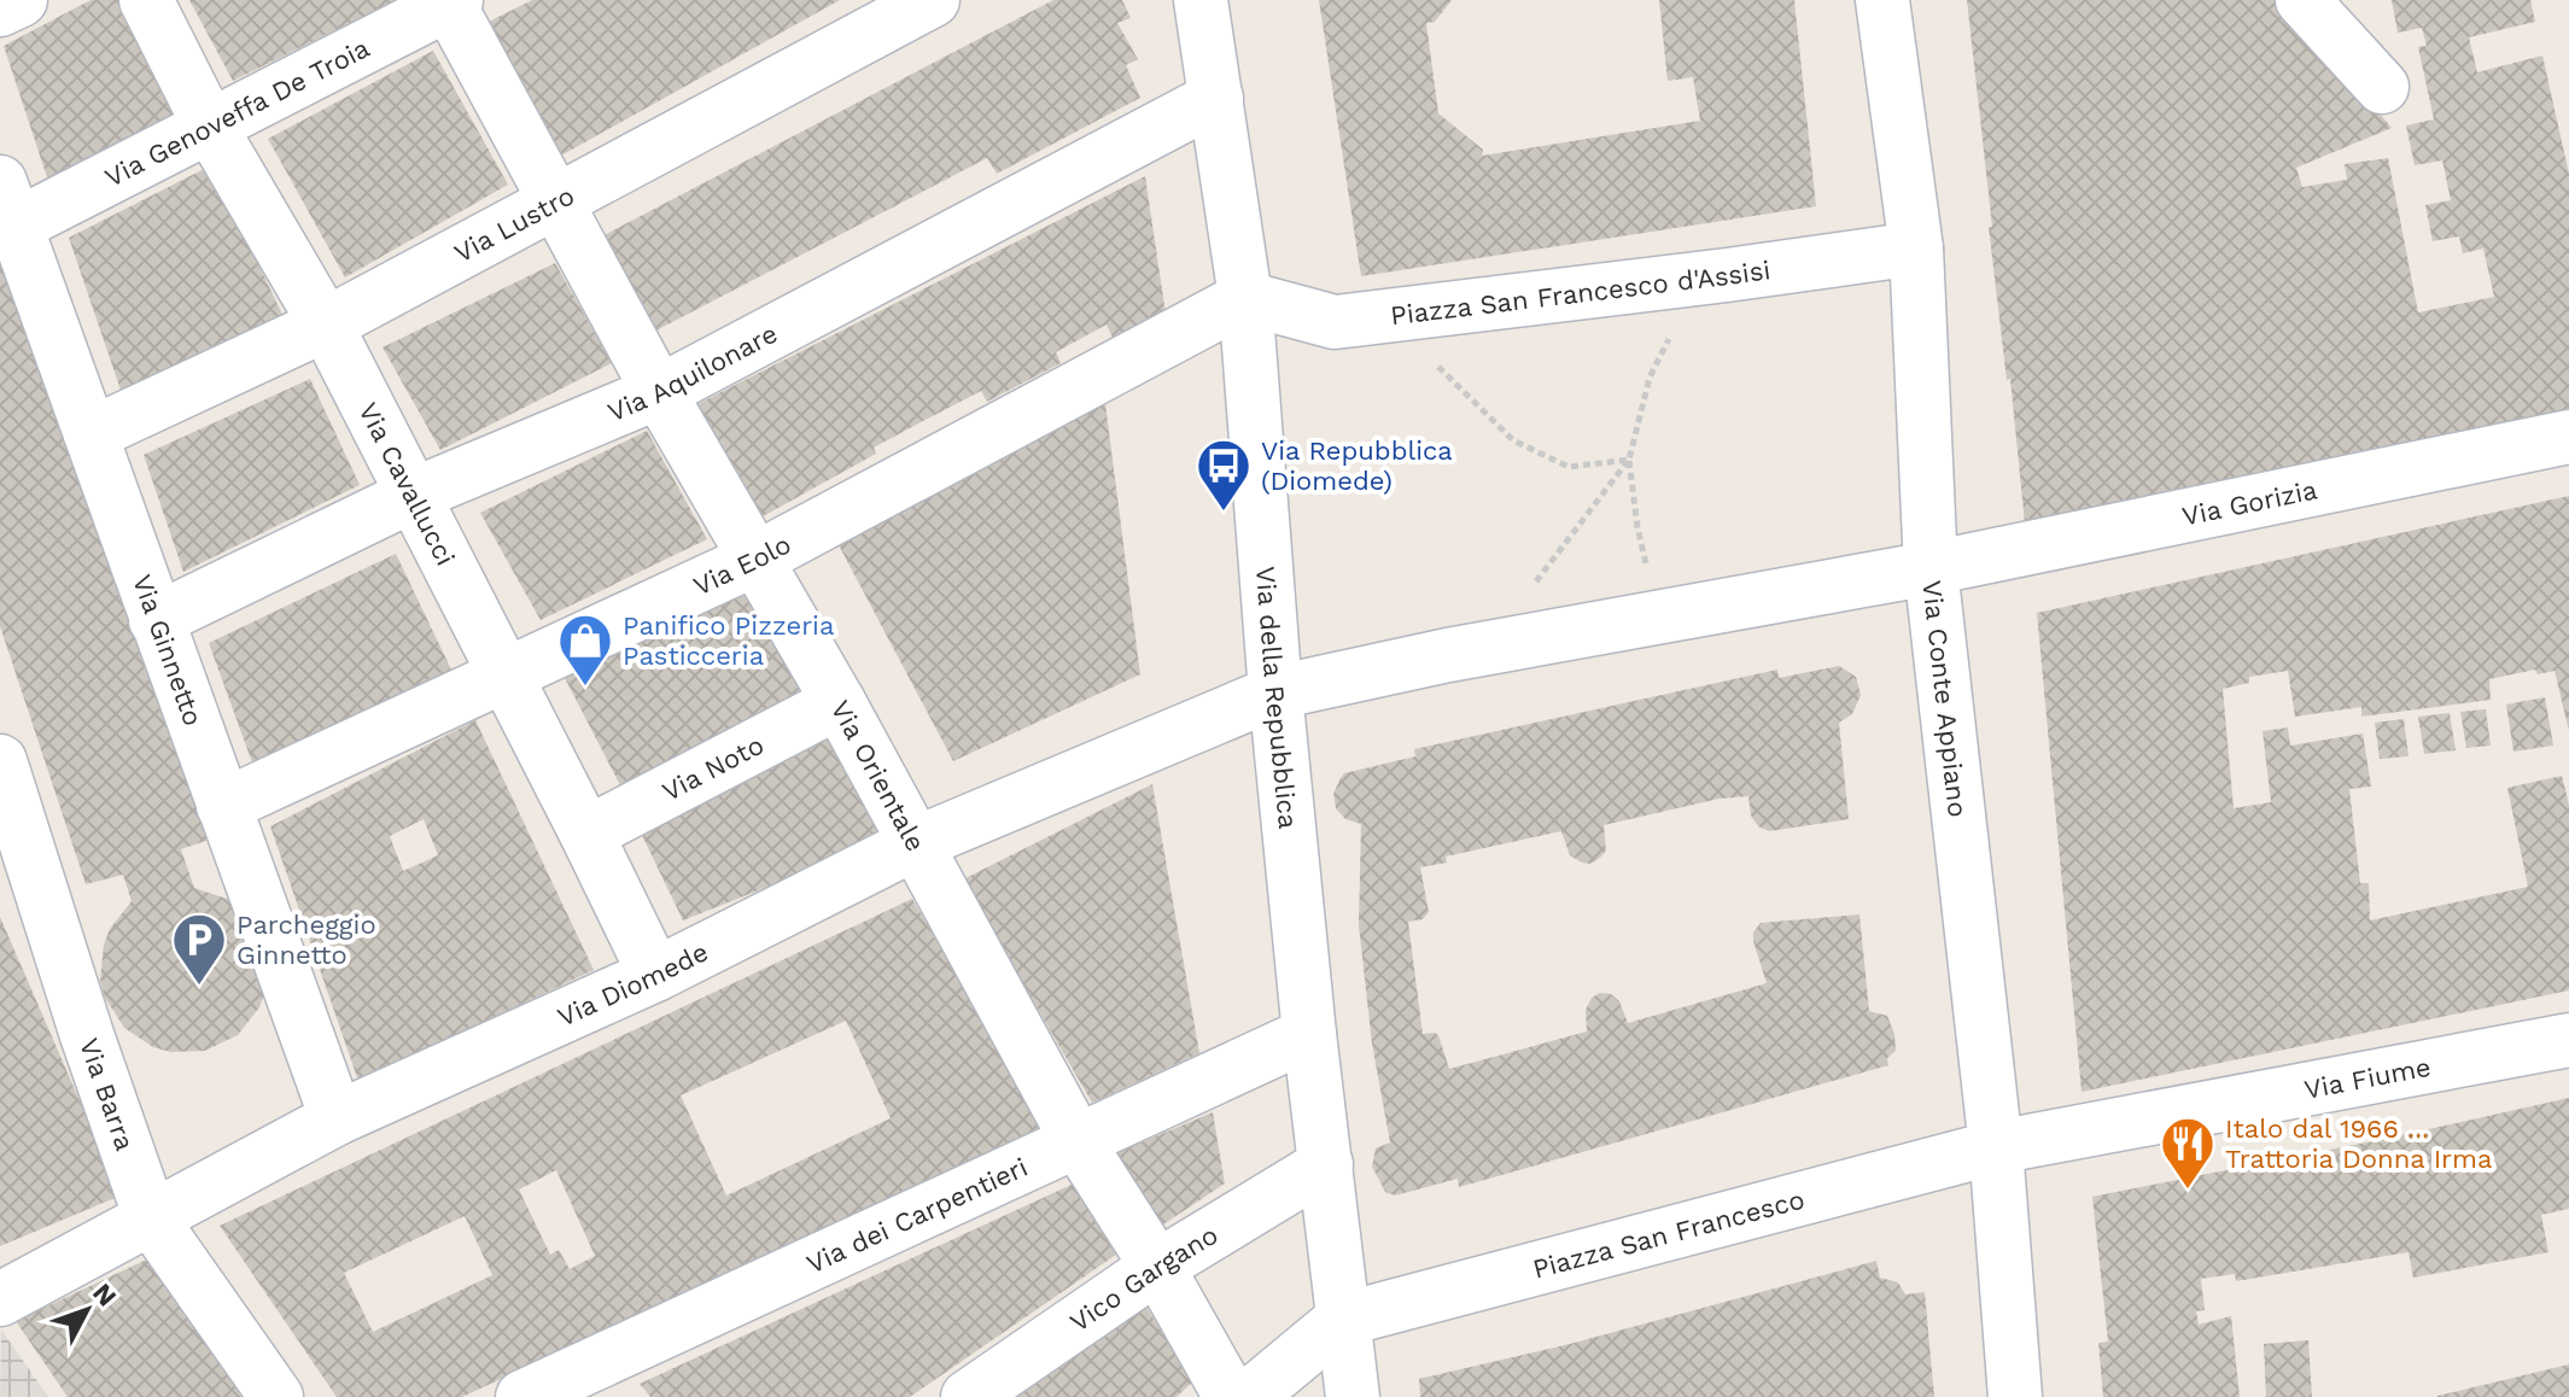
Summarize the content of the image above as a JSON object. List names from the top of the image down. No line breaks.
{"streets":{"street":["Via Genoveffa De Troia","Via Lustro","Piazza San Francesco d'Assisi","Via Aquilonare","Via Cavallucci","Via Gorizia","Via Eolo","Via Ginnetto","Via della Repubblica","Via Conte Appiano","Via Noto","Via Orientale","Via Diomede","Via Fiume","Via Barra","Via dei Carpentieri","Piazza San Francesco","Vico Gargano"]},"crossings":[["Via Genoveffa De Troia","Via Cavallucci"],["Via Genoveffa De Troia","Via Ginnetto"],["Via Genoveffa De Troia","Via Orientale"],["Via Lustro","Via Cavallucci"],["Via Lustro","Via Ginnetto"],["Via Lustro","Via Orientale"],["Piazza San Francesco d'Assisi","Via Eolo"],["Piazza San Francesco d'Assisi","Via della Repubblica"],["Piazza San Francesco d'Assisi","Via Conte Appiano"],["Via Aquilonare","Via Cavallucci"],["Via Aquilonare","Via Ginnetto"],["Via Aquilonare","Via della Repubblica"],["Via Aquilonare","Via Orientale"],["Via Cavallucci","Via Eolo"],["Via Cavallucci","Via Noto"],["Via Cavallucci","Via Diomede"],["Via Gorizia","Via Conte Appiano"],["Via Eolo","Via Ginnetto"],["Via Eolo","Via della Repubblica"],["Via Eolo","Via Orientale"],["Via Ginnetto","Via Diomede"],["Via della Repubblica","Via Diomede"],["Via della Repubblica","Via dei Carpentieri"],["Via della Repubblica","Piazza San Francesco"],["Via della Repubblica","Vico Gargano"],["Via Conte Appiano","Via Fiume"],["Via Conte Appiano","Piazza San Francesco"],["Via Noto","Via Orientale"],["Via Orientale","Via Diomede"],["Via Orientale","Via dei Carpentieri"],["Via Orientale","Vico Gargano"],["Via Diomede","Via Barra"],["Via Fiume","Piazza San Francesco"]],"places":{"bus stop":["Via Repubblica (Diomede)"],"shop":["Panifico Pizzeria Pasticceria"],"parking":["Parcheggio Ginnetto"],"restaurant":["Italo dal 1966 ... Trattoria Donna Irma"]},"north":"top right"}
